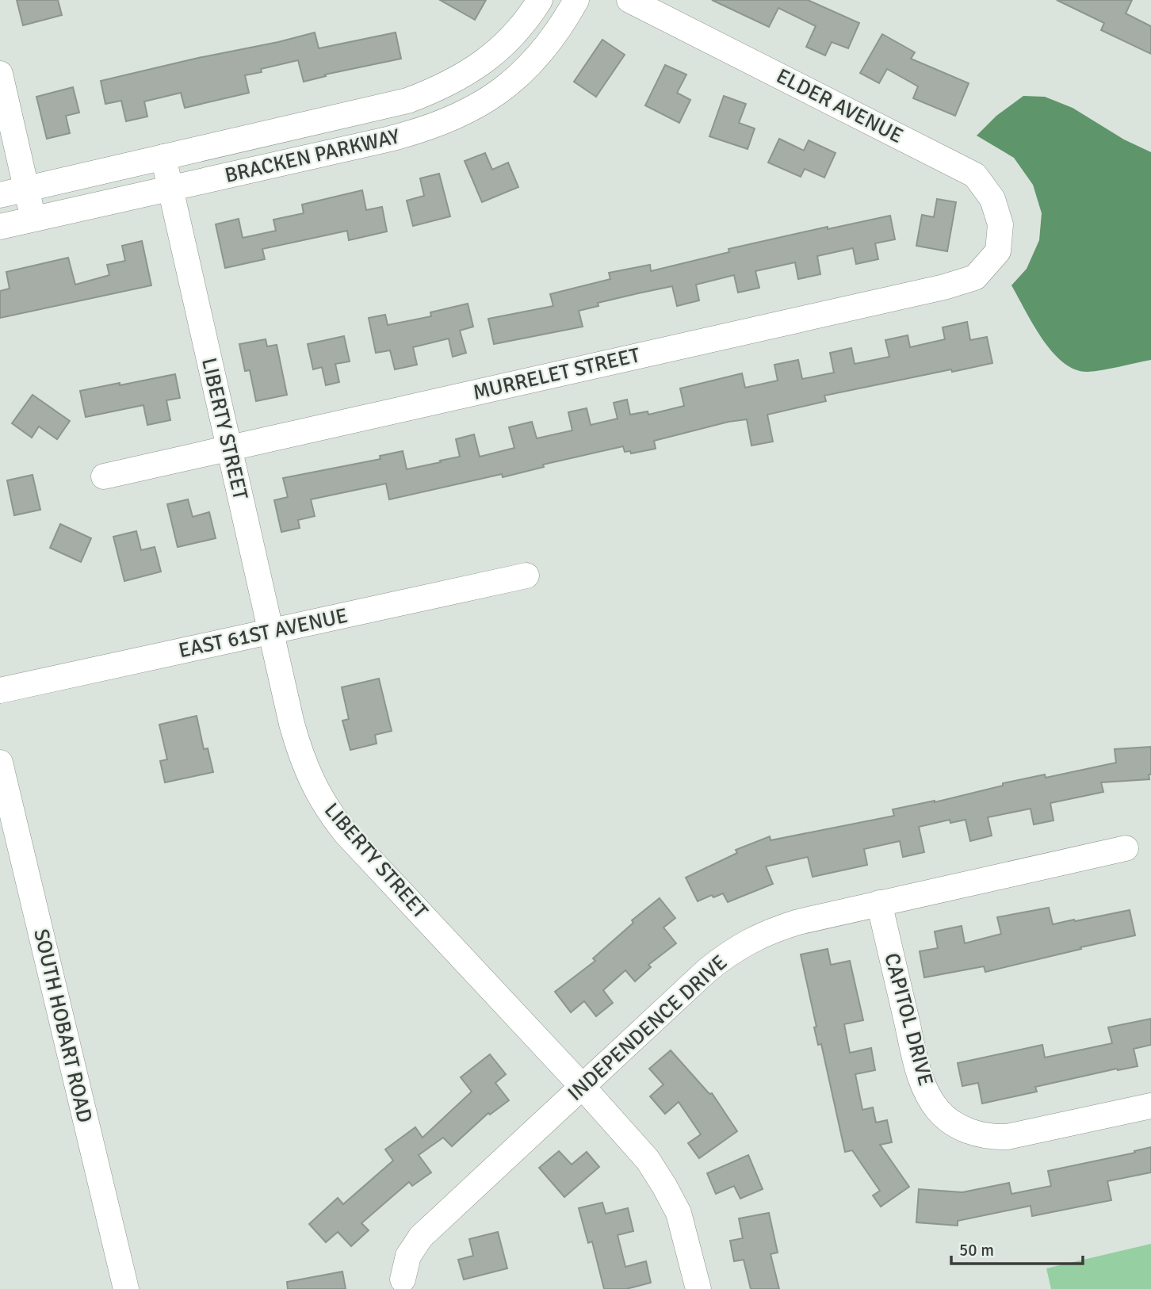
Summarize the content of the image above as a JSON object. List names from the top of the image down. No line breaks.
{"streets":{"street":["ELDER AVENUE","BRACKEN PARKWAY","MURRELET STREET","LIBERTY STREET","EAST 61ST AVENUE","CAPITOL DRIVE","SOUTH HOBART ROAD","INDEPENDENCE DRIVE"]},"crossings":[["ELDER AVENUE","MURRELET STREET"],["BRACKEN PARKWAY","LIBERTY STREET"],["MURRELET STREET","LIBERTY STREET"],["LIBERTY STREET","EAST 61ST AVENUE"],["LIBERTY STREET","INDEPENDENCE DRIVE"],["CAPITOL DRIVE","INDEPENDENCE DRIVE"]],"scale_bar":"50 m"}
